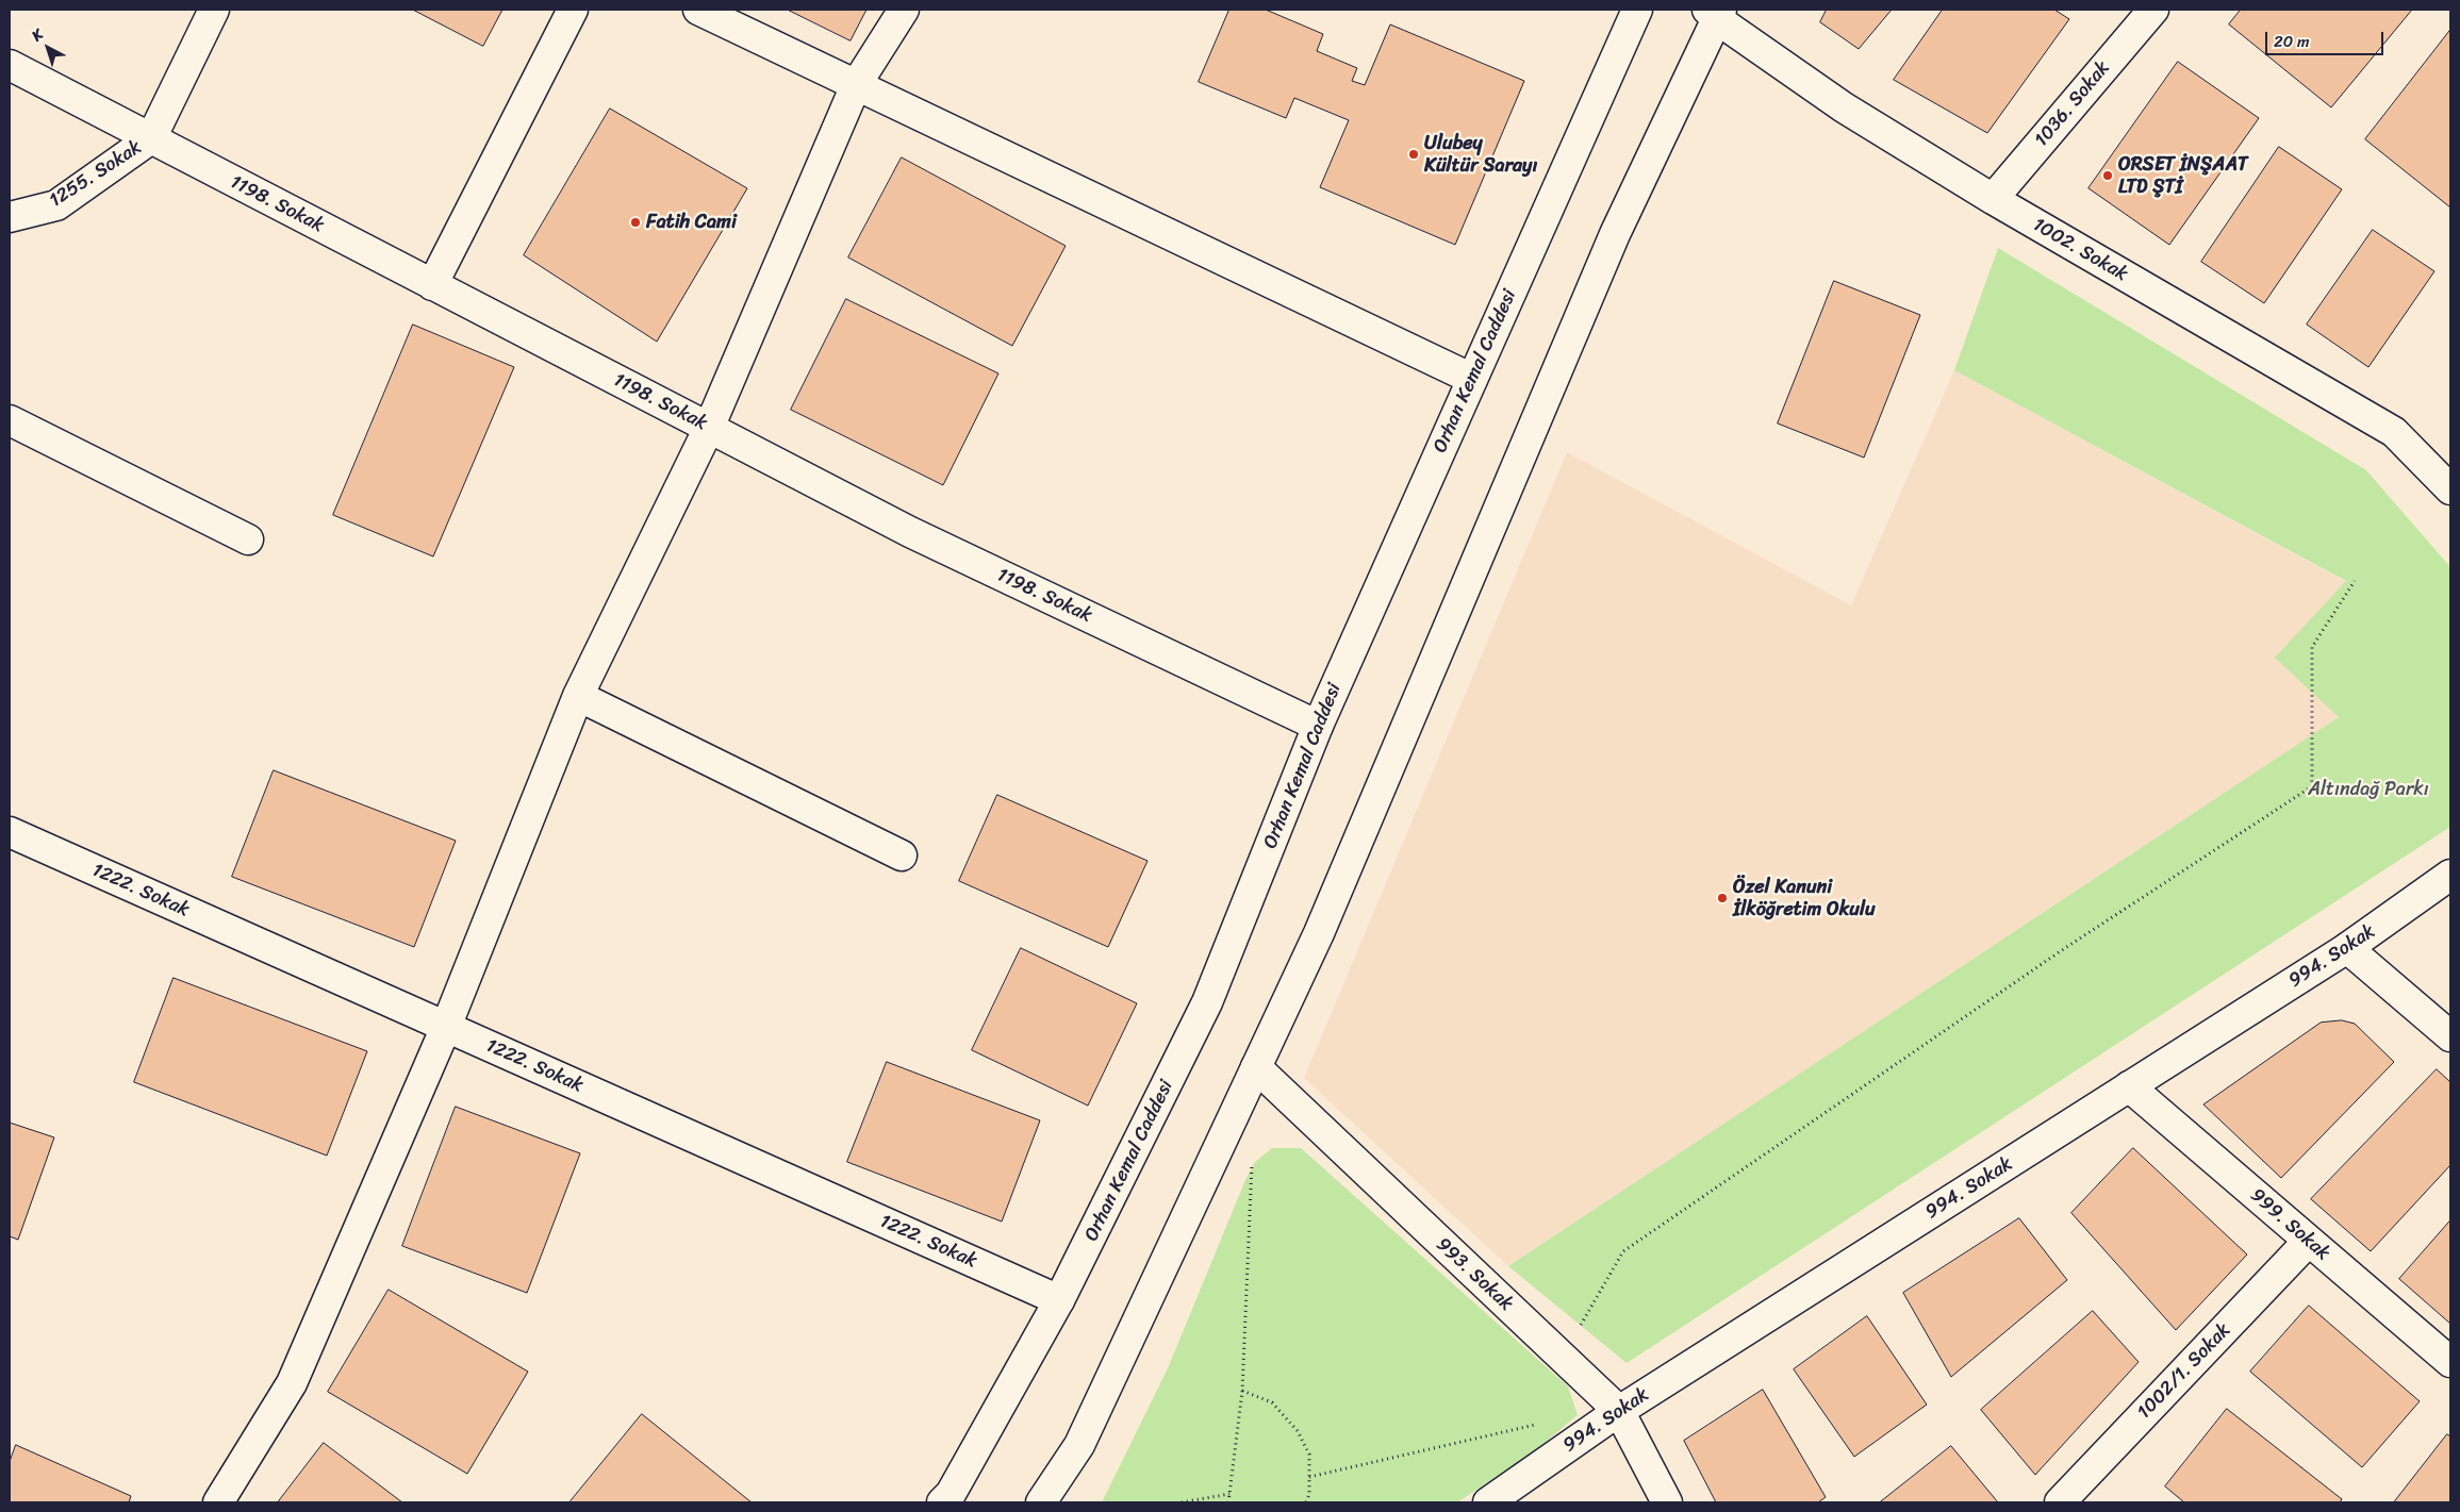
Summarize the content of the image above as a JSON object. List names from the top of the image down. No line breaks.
{"streets":{"street":["1036. Sokak","1255. Sokak","1198. Sokak","1002. Sokak","Orhan Kemal Caddesi","1222. Sokak","994. Sokak","999. Sokak","993. Sokak","1002/1. Sokak"]},"crossings":[["1036. Sokak","1002. Sokak"],["1255. Sokak","1198. Sokak"],["1198. Sokak","Orhan Kemal Caddesi"],["Orhan Kemal Caddesi","1222. Sokak"],["994. Sokak","999. Sokak"],["994. Sokak","993. Sokak"],["999. Sokak","1002/1. Sokak"]],"parks":["Altındağ Parkı"],"places":["Ulubey Kültür Sarayı","ORSET İNŞAAT LTD ŞTİ","Fatih Cami","Özel Kanuni İlköğretim Okulu"],"scale_bar":"20 m","north":"top left"}
